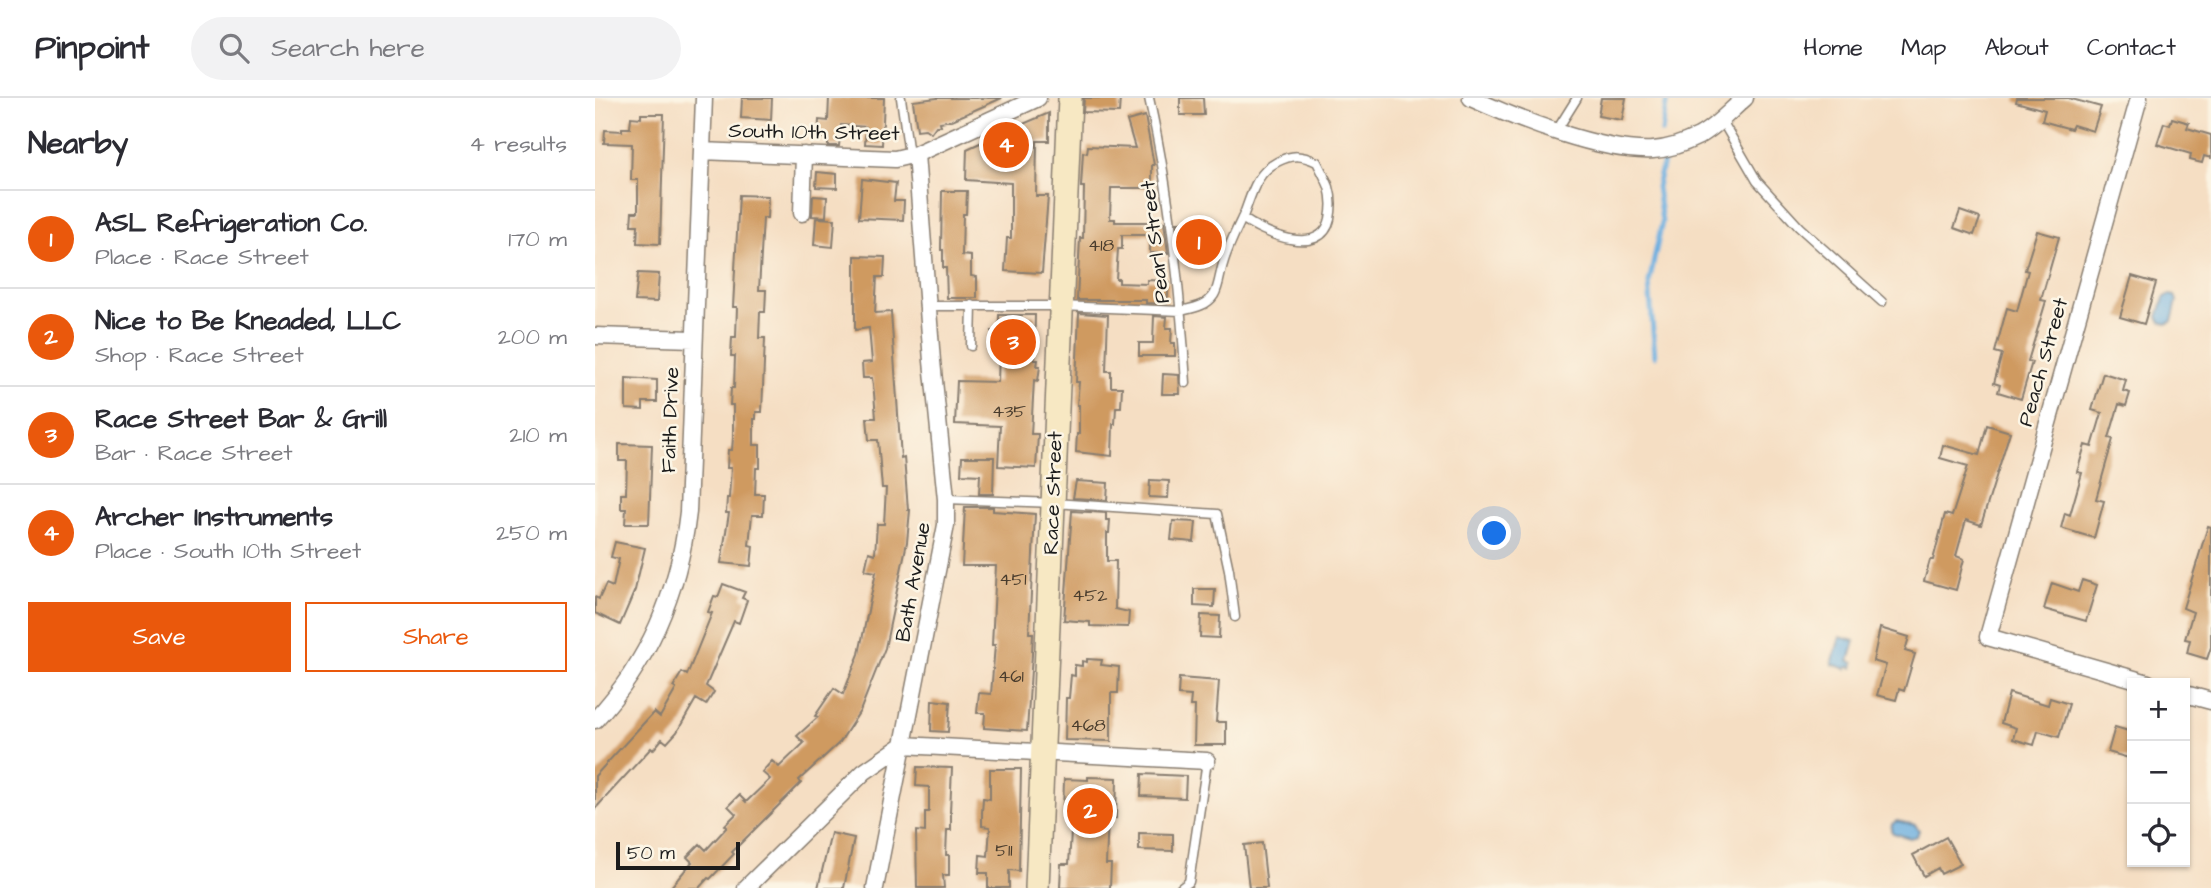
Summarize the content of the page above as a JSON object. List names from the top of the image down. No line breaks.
{"streets":{"main road":["Race Street"],"street":["South 10th Street","Peach Street","Faith Drive","Bath Avenue"],"lane":["Pearl Street"]},"crossings":[["South 10th Street","Faith Drive"],["South 10th Street","Bath Avenue"]],"house_numbers":["418","435","451","452","461","468","511"],"scale_bar":"50 m","page":{"header":"Pinpoint","search":"Search here","nav":["Home","Map","About","Contact"],"heading":["Nearby","4 results"],"pins":["4","1","3","2"],"list":[{"mark":"1","name":"ASL Refrigeration Co.","note":"Place · Race Street","value":"170 m"},{"mark":"2","name":"Nice to Be Kneaded, LLC","note":"Shop · Race Street","value":"200 m"},{"mark":"3","name":"Race Street Bar & Grill","note":"Bar · Race Street","value":"210 m"},{"mark":"4","name":"Archer Instruments","note":"Place · South 10th Street","value":"250 m"}],"buttons":["Save","Share"],"map_buttons":["+","−"],"scale":"50 m"}}
